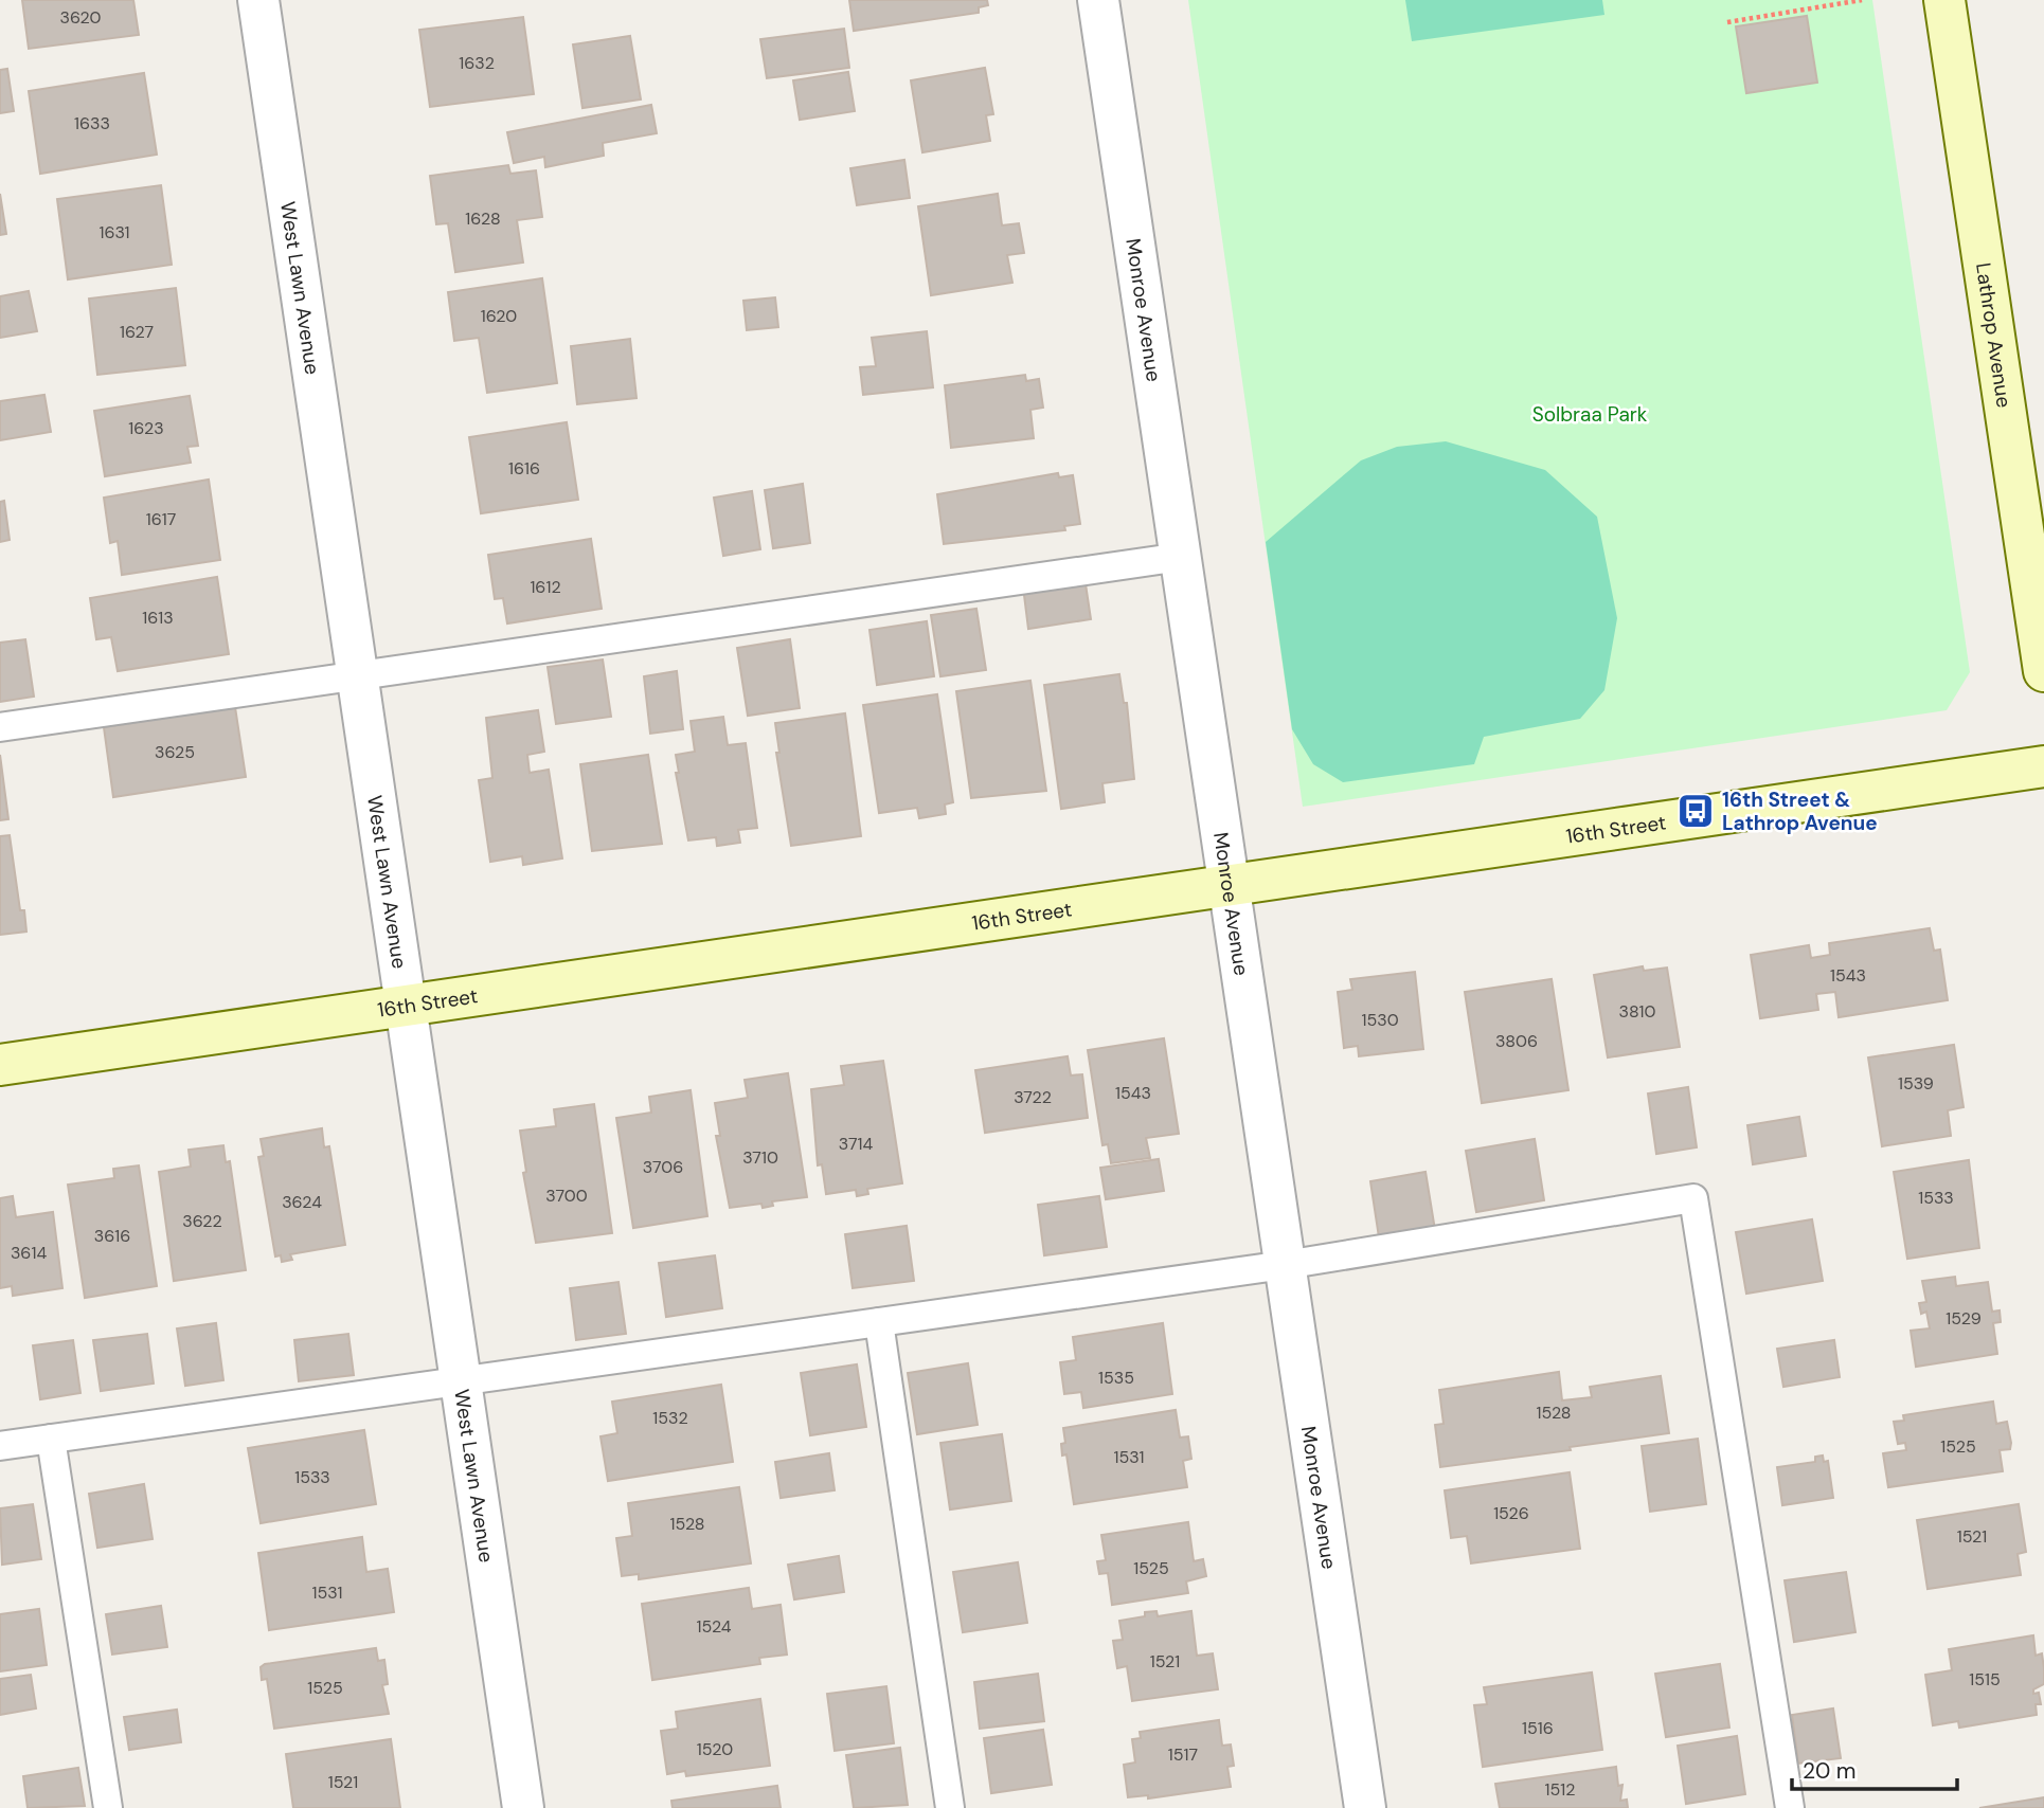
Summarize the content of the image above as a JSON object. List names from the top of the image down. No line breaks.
{"streets":{"street":["West Lawn Avenue","Monroe Avenue","Lathrop Avenue","16th Street"]},"crossings":[["West Lawn Avenue","16th Street"],["Monroe Avenue","16th Street"]],"parks":["Solbraa Park"],"places":{"bus stop":["16th Street & Lathrop Avenue"]},"house_numbers":["3620","1632","1633","1628","1631","1620","1627","1623","1616","1617","1612","1613","3625","1543","3810","1530","3806","1539","1543","3722","3714","3710","3706","3700","1533","3624","3622","3616","3614","1529","1535","1528","1532","1525","1531","1533","1526","1528","1521","1525","1531","1524","1521","1515","1525","1516","1520","1517","1521","1512"],"scale_bar":"20 m"}
